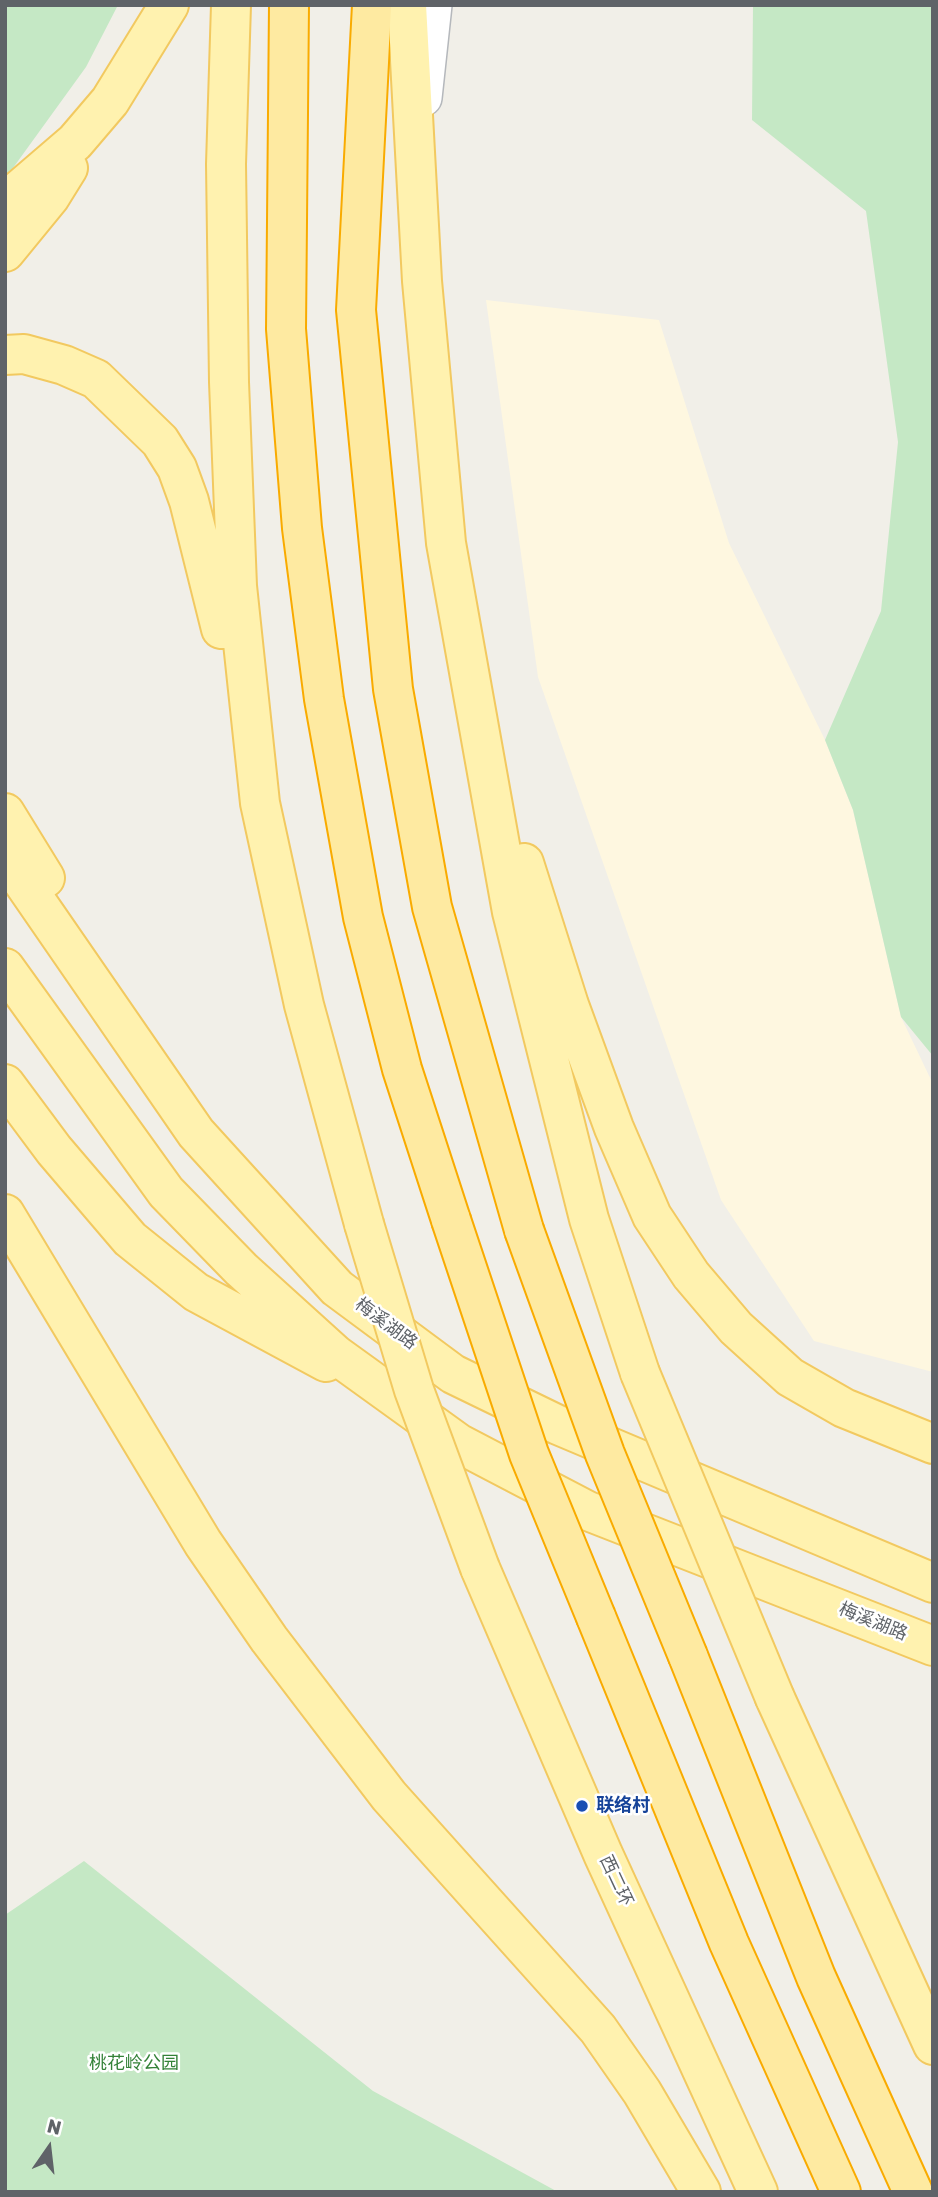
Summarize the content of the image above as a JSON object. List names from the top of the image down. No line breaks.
{"streets":{"main road":["梅溪湖路","西二环"]},"parks":["桃花岭公园"],"places":["联络村"],"north":"top"}
